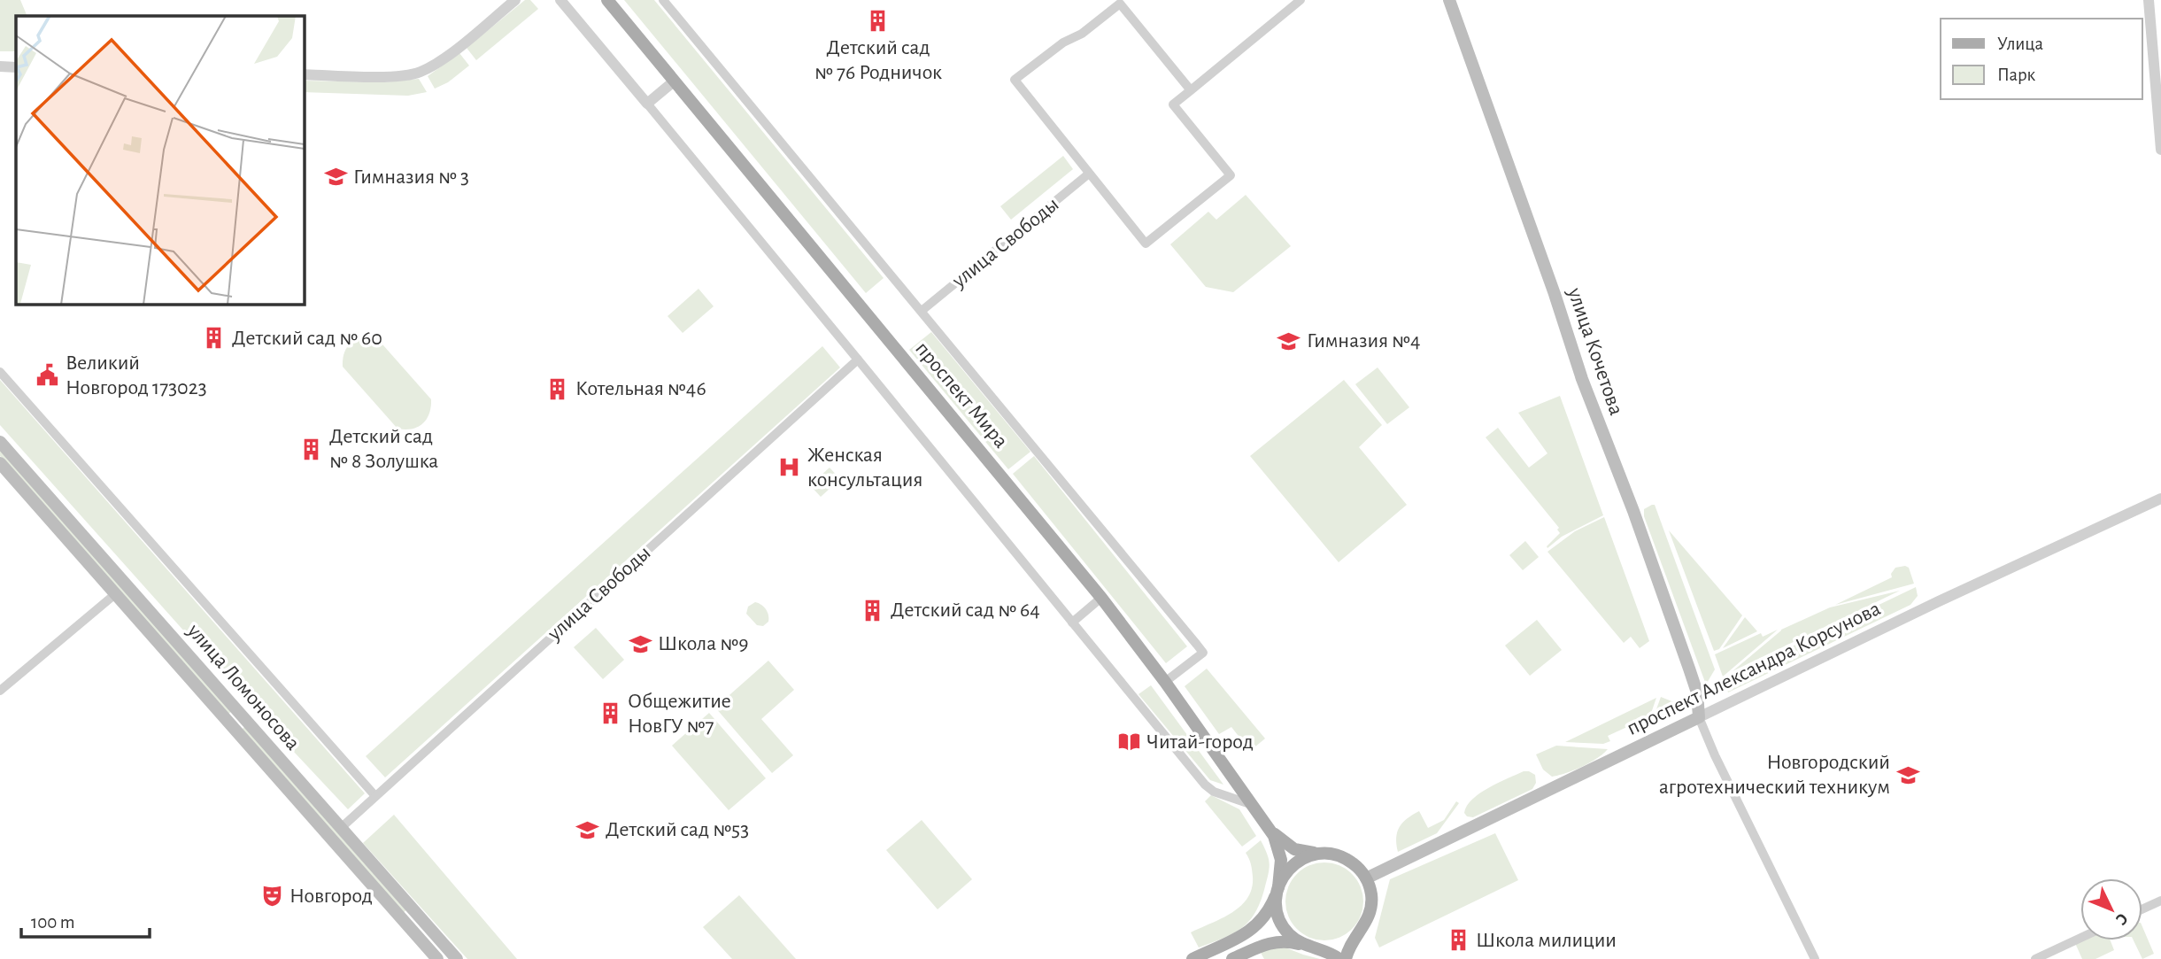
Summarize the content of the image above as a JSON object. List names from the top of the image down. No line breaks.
{"streets":{"main road":["улица Кочетова","проспект Мира","проспект Александра Корсунова","улица Ломоносова"],"street":["улица Свободы"]},"crossings":[["улица Свободы","улица Ломоносова"],["улица Кочетова","проспект Александра Корсунова"],["проспект Мира","проспект Александра Корсунова"]],"places":{"building":["Детский сад № 76 Родничок","Детский сад № 60","Котельная №46","Детский сад № 8 Золушка","Детский сад № 64","Общежитие НовГУ №7","Школа милиции"],"school or university":["Гимназия № 3","Гимназия №4","Школа №9","Новгородский агротехнический техникум","Детский сад №53"],"public building":["Великий Новгород 173023"],"hospital":["Женская консультация"],"library":["Читай-город"],"theatre":["Новгород"]},"legend":["Улица","Парк"],"scale_bar":"100 m","north":"bottom right"}
